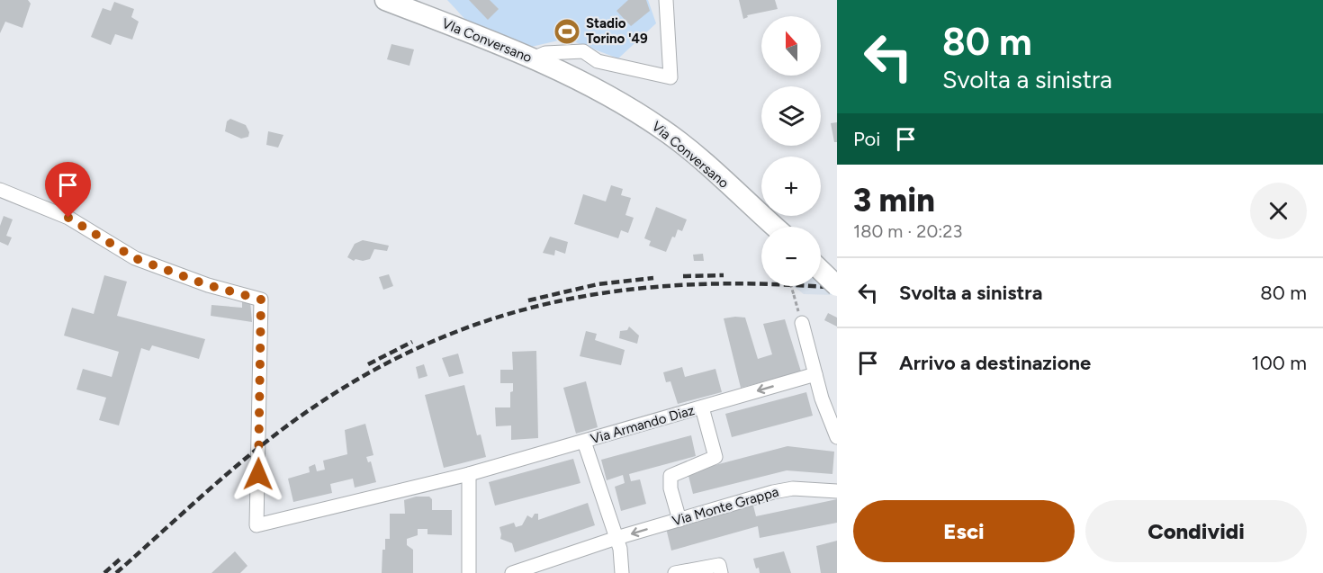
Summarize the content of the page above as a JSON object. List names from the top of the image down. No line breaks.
{"streets":{"main road":["VIa Conversano","Via Conversano"],"street":["Via Armando Diaz","Via Monte Grappa"]},"crossings":[["VIa Conversano","Via Conversano"]],"places":{"sports":["Stadio Torino '49"]},"north":"top","page":{"turn":["80 m","Svolta a sinistra"],"map_buttons":["+","−"],"then":"Poi","heading":["3 min","180 m · 20:23"],"list":[{"name":"Svolta a sinistra","value":"80 m"},{"name":"Arrivo a destinazione","value":"100 m"}],"buttons":["Esci","Condividi"]}}
